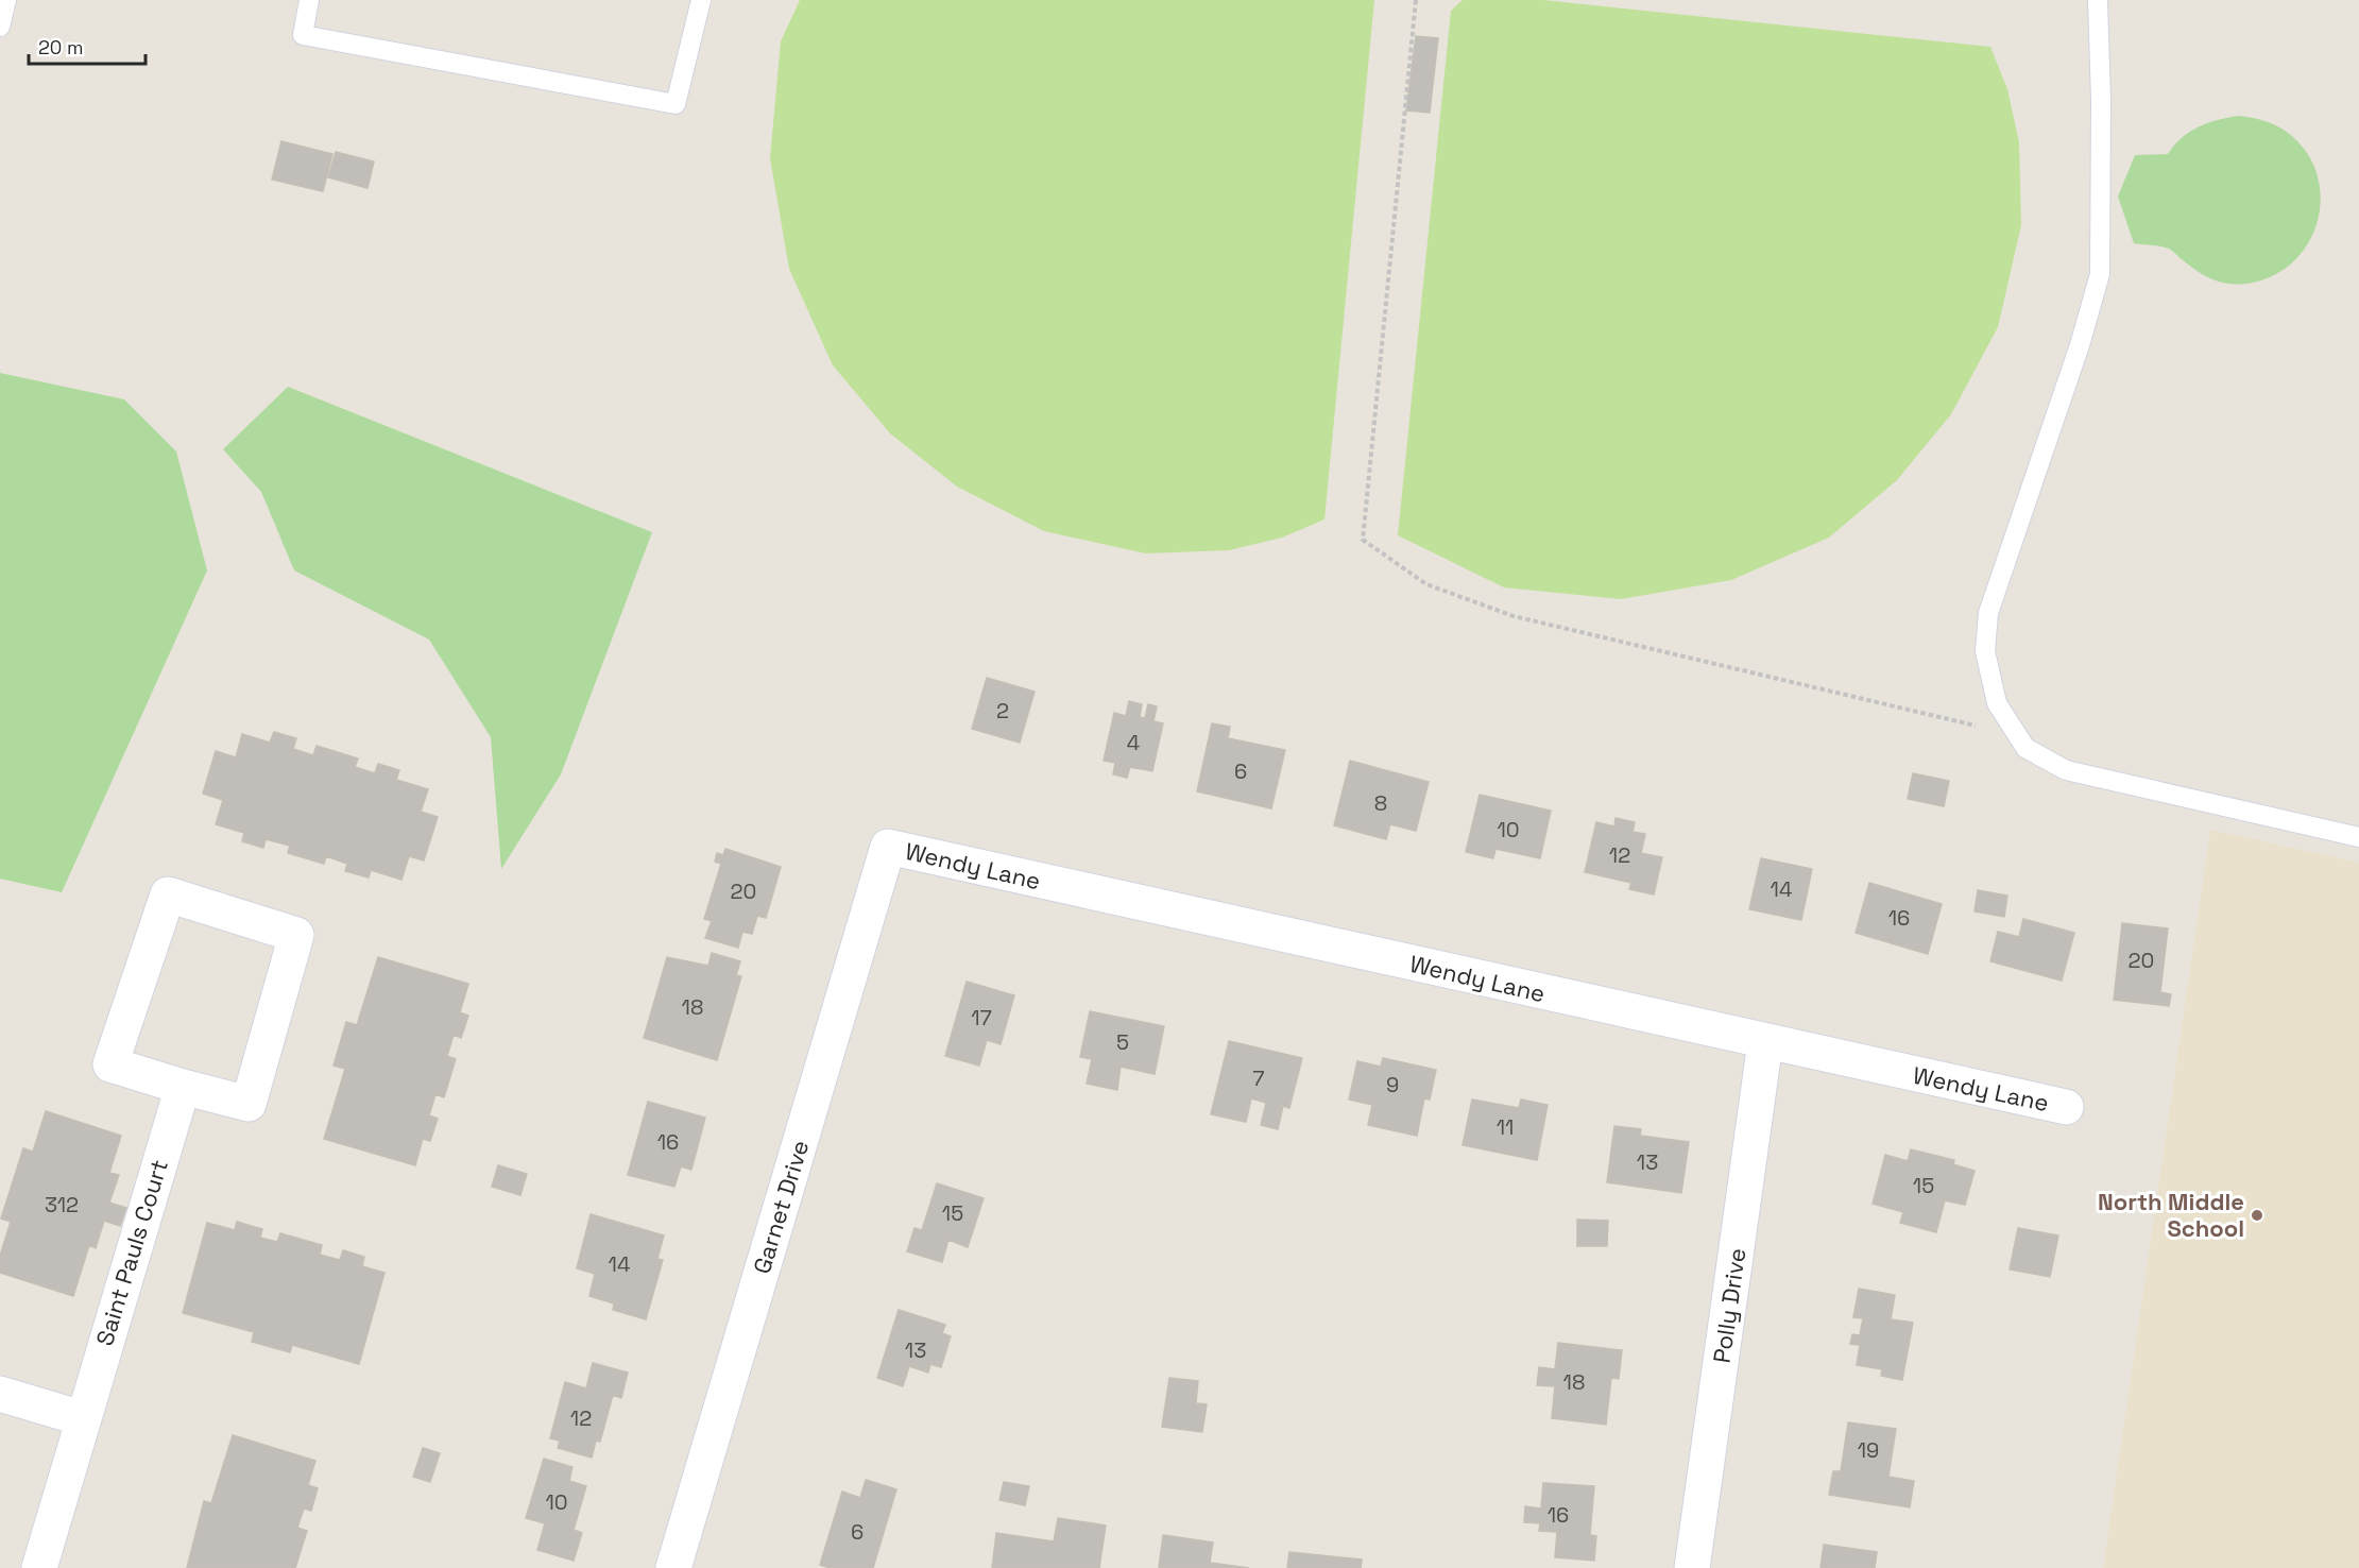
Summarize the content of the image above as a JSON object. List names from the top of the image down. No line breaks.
{"streets":{"street":["Wendy Lane","Garnet Drive","Saint Pauls Court","Polly Drive"]},"crossings":[["Wendy Lane","Garnet Drive"],["Wendy Lane","Polly Drive"]],"places":["North Middle School"],"house_numbers":["2","4","6","8","10","12","14","20","16","20","18","17","5","7","9","11","16","13","15","312","15","14","13","18","12","19","10","16","6"],"scale_bar":"20 m"}
